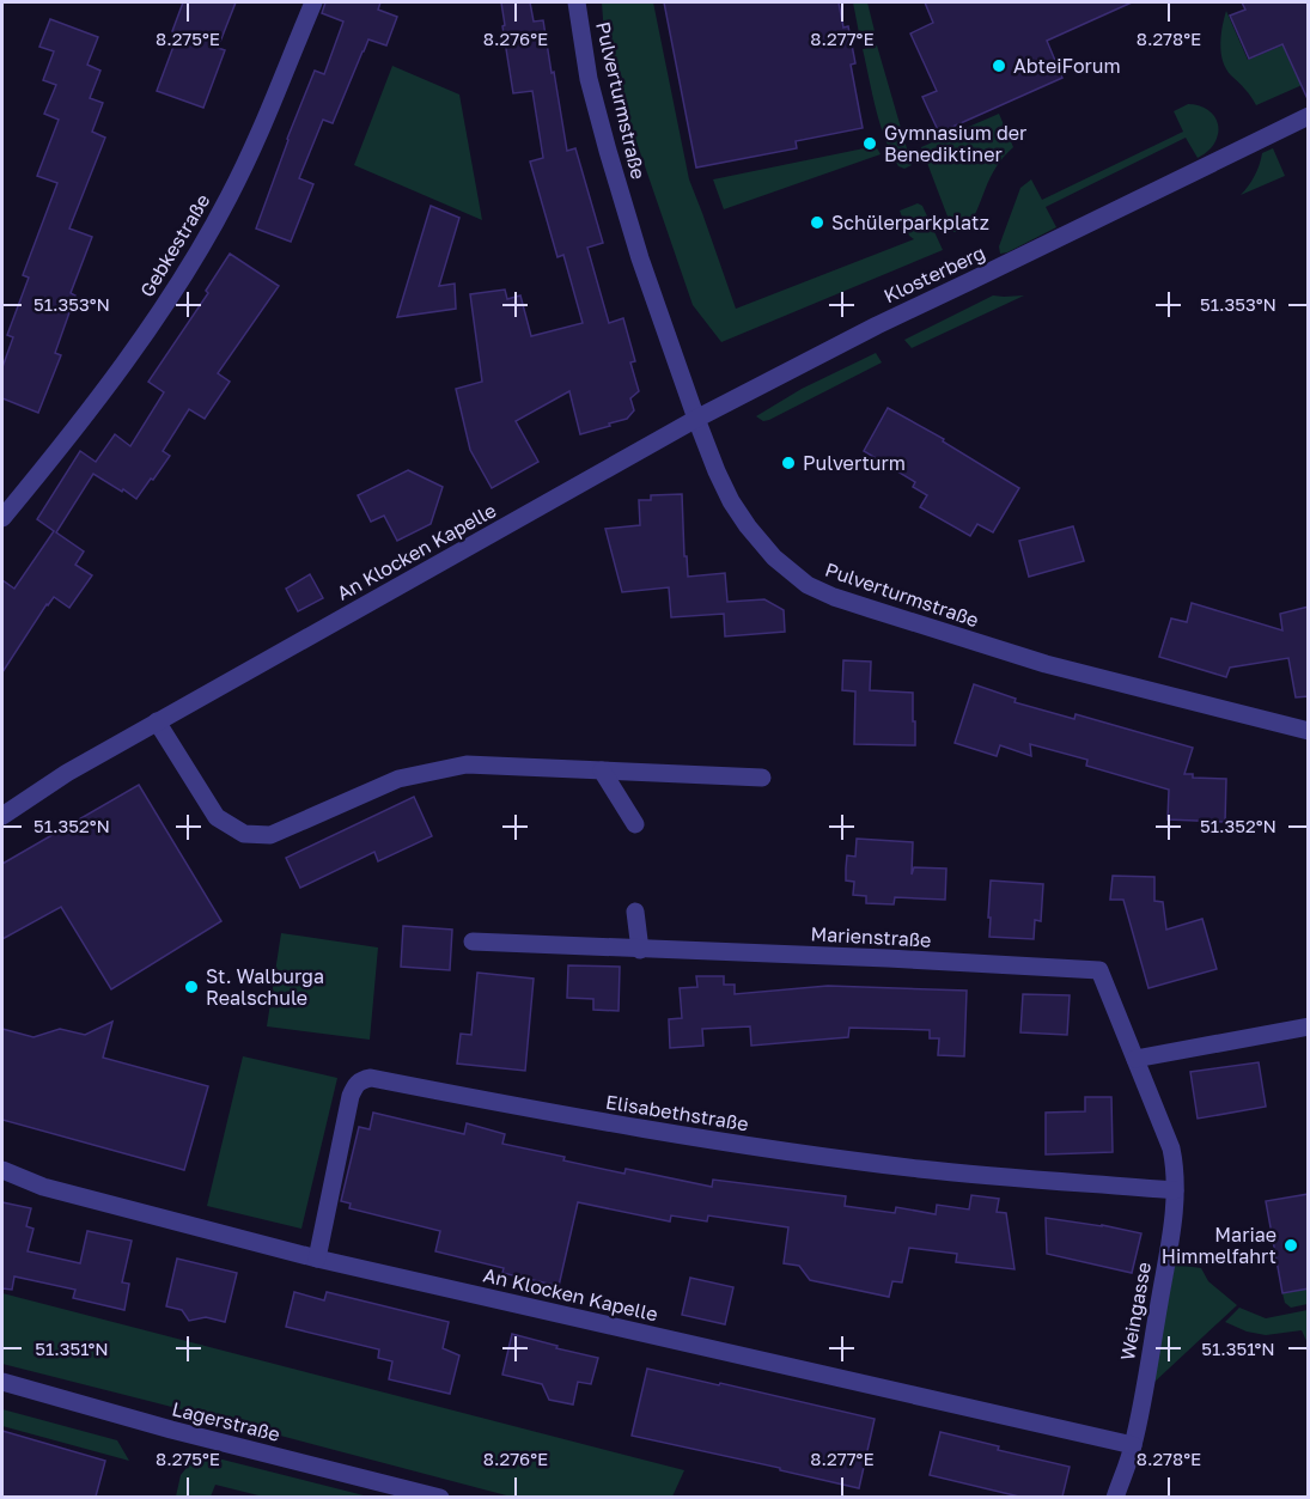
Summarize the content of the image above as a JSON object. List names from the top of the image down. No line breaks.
{"streets":{"street":["Pulverturmstraße","Gebkestraße","Klosterberg","An Klocken Kapelle","Marienstraße","Elisabethstraße","Weingasse","Lagerstraße"]},"crossings":[["Pulverturmstraße","Klosterberg"],["Pulverturmstraße","An Klocken Kapelle"],["Klosterberg","An Klocken Kapelle"],["An Klocken Kapelle","Elisabethstraße"],["An Klocken Kapelle","Weingasse"],["Marienstraße","Weingasse"],["Elisabethstraße","Weingasse"]],"places":["AbteiForum","Gymnasium der Benediktiner","Schülerparkplatz","Pulverturm","St. Walburga Realschule","Mariae Himmelfahrt"],"coordinates":["8.275°E","8.276°E","8.277°E","8.278°E","51.353°N","51.352°N","51.351°N"]}
